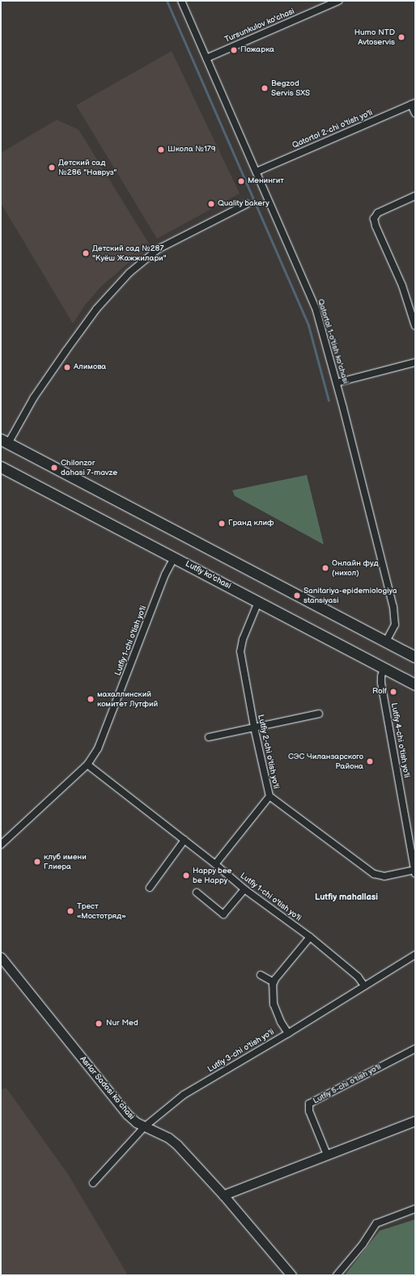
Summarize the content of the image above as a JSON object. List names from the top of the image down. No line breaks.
{"streets":{"main road":["Lutfiy ko'chasi"],"street":["Tursunkulov ko'chasi","Qatortol 2-chi o'tish yo'li","Qatortol 1-o'tish ko'chasi","Lutfiy 1-chi o'tish yo'li","Lutfiy 4-chi o'tish yo'li","Lutfiy 2-chi o'tish yo'li","Lutfiy 3-chi o'tish yo'li","Lutfiy 5-chi o'tish yo'li","Asrlar Sadosi ko‘chasi"]},"crossings":[["Tursunkulov ko'chasi","Qatortol 1-o'tish ko'chasi"],["Qatortol 2-chi o'tish yo'li","Qatortol 1-o'tish ko'chasi"],["Lutfiy ko'chasi","Lutfiy 1-chi o'tish yo'li"],["Lutfiy ko'chasi","Lutfiy 4-chi o'tish yo'li"],["Lutfiy ko'chasi","Lutfiy 2-chi o'tish yo'li"],["Lutfiy 1-chi o'tish yo'li","Lutfiy 3-chi o'tish yo'li"],["Lutfiy 4-chi o'tish yo'li","Lutfiy 2-chi o'tish yo'li"],["Lutfiy 3-chi o'tish yo'li","Asrlar Sadosi ko‘chasi"]],"districts":["Lutfiy mahallasi"],"places":["Humo NTD Avtoservis","Пожарка","Begzod Servis SXS","Школа №179","Детский сад №286 \"Навруз\"","Менингит","Quality bakery","Детский сад №287 \"Куёш Жажжилари\"","Алимова","Chilonzor dahasi 7-mavze","Гранд клиф","Онлайн фуд (нихол)","Sanitariya-epidemiologiya stansiyasi","Rolf","махаллинский комитет Лутфий","СЭС Чиланзарского Района","клуб имени Глиера","Happy bee be Happy","Трест «Мостотряд»","Nur Med"]}
